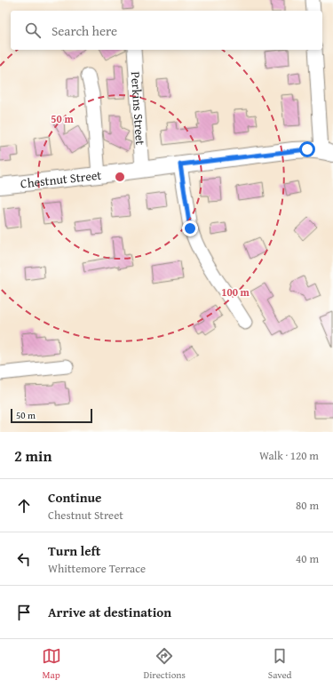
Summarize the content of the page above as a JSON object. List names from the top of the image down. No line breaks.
{"streets":{"street":["Perkins Street","Chestnut Street"]},"crossings":[["Perkins Street","Chestnut Street"]],"scale_bar":"50 m","page":{"search":"Search here","scale":"50 m","heading":["2 min","Walk · 120 m"],"list":[["Continue","Chestnut Street","80 m"],["Turn left","Whittemore Terrace","40 m"],"Arrive at destination"],"nav":["Map","Directions","Saved"]},"rings":["50 m","100 m"]}
